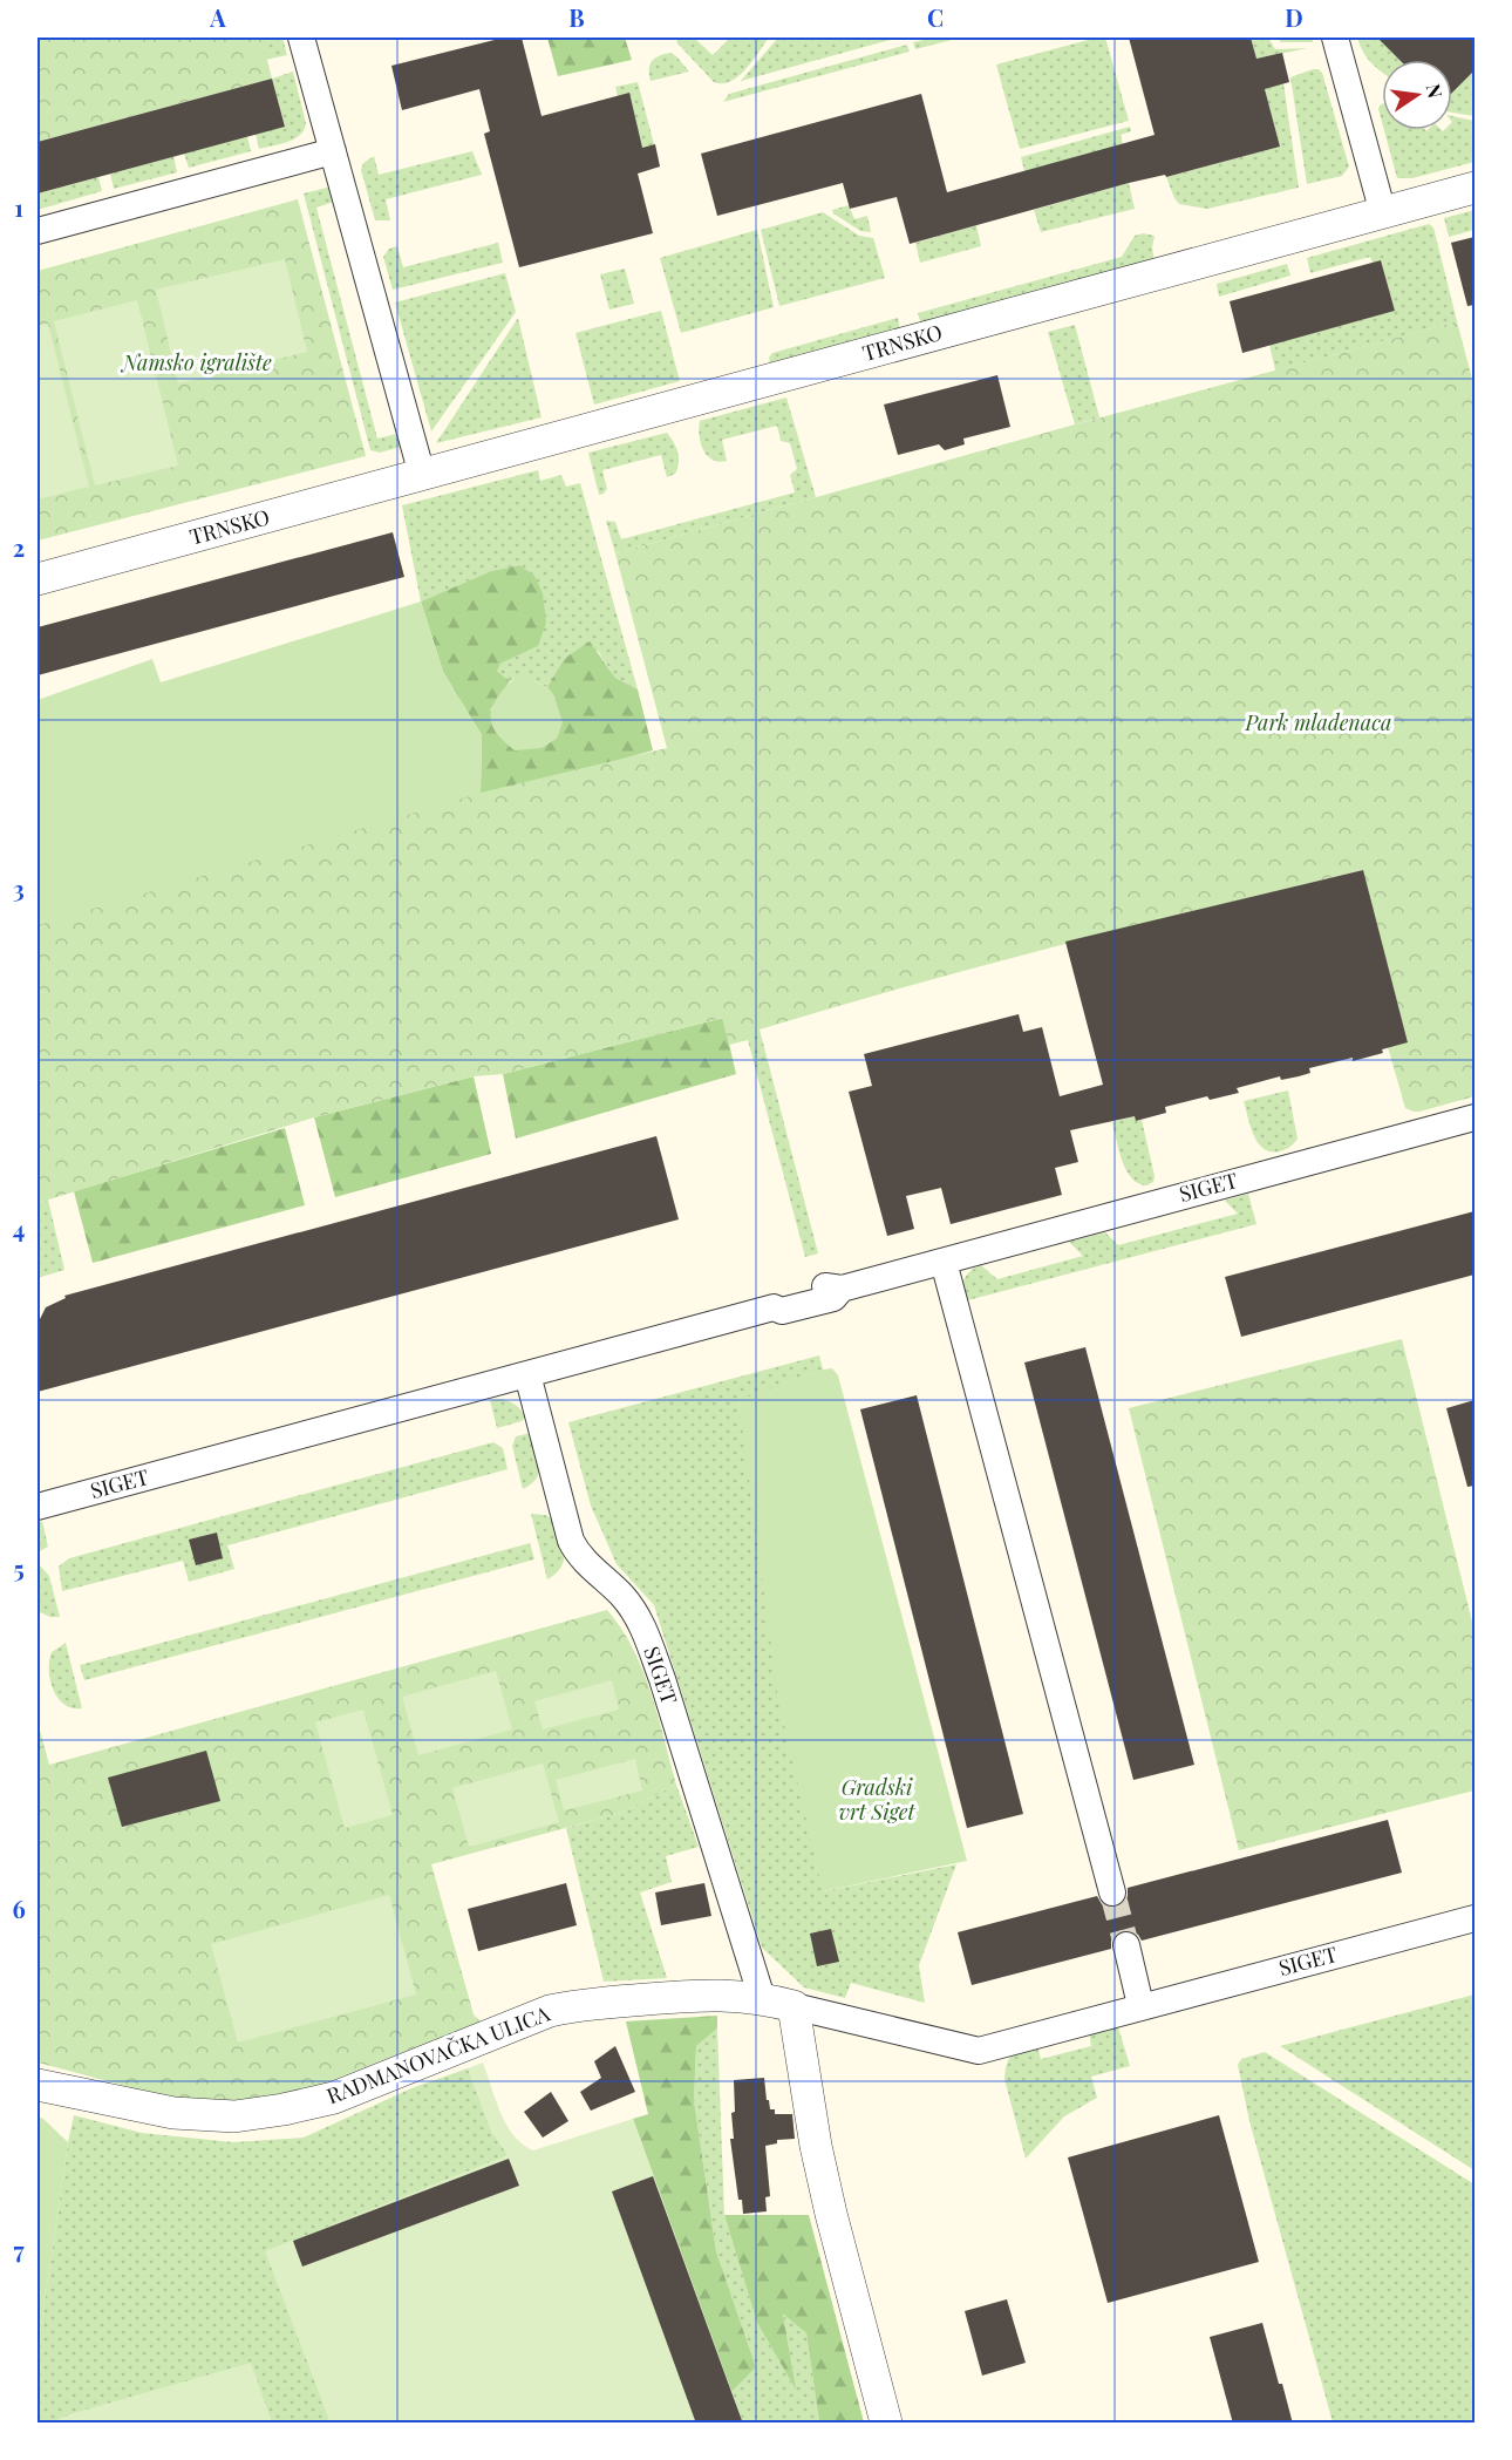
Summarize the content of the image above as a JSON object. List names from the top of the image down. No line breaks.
{"streets":{"street":["TRNSKO","SIGET","RADMANOVAČKA ULICA"]},"crossings":[["SIGET","RADMANOVAČKA ULICA"]],"parks":["Namsko igralište","Park mladenaca","Gradski vrt Siget"],"north":"right","grid":{"columns":["A","B","C","D"],"rows":["1","2","3","4","5","6","7"]}}
